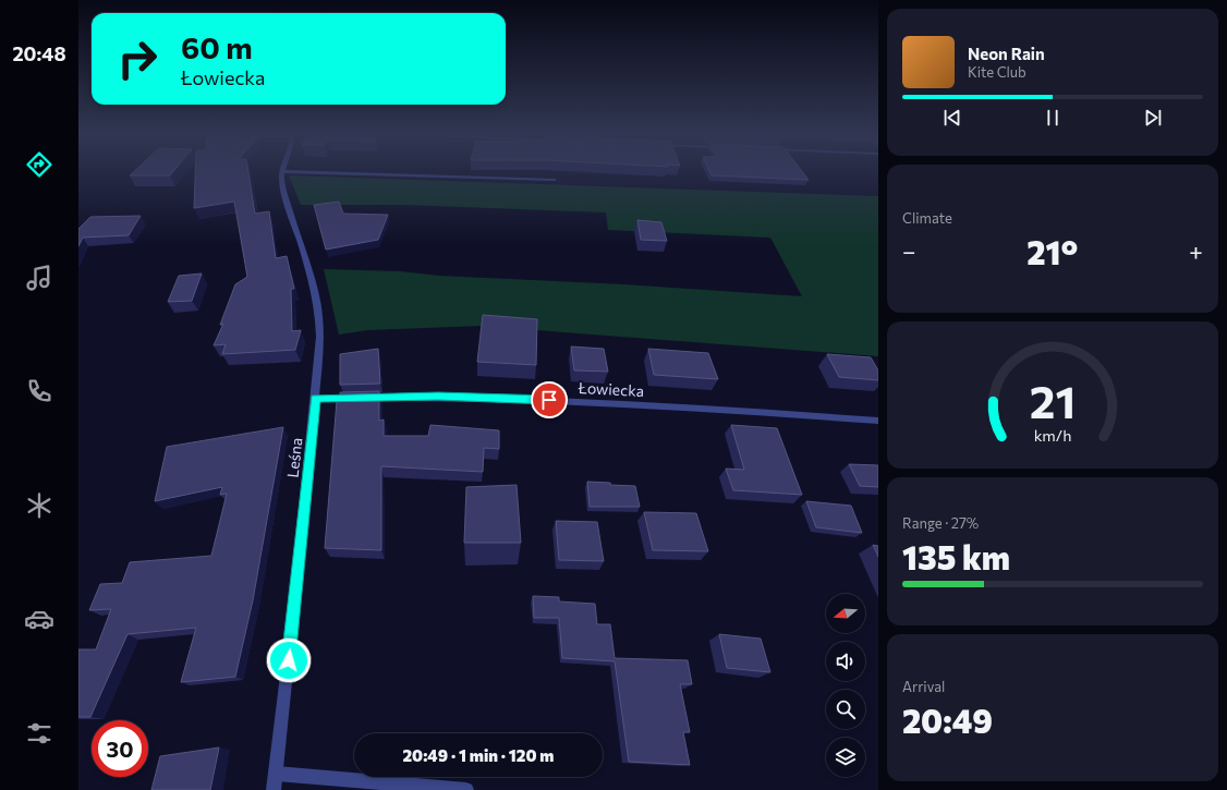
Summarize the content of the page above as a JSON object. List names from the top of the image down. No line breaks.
{"streets":{"street":["Łowiecka","Leśna"]},"crossings":[["Łowiecka","Leśna"]],"north":"left","page":{"tabs":"20:48","turn":["60 m","Łowiecka"],"song":["Neon Rain","Kite Club"],"tile":["Climate",["Range · 27%","135 km"],["Arrival","20:49"]],"heat":["−","21°","+"],"limit":"30","trip":"20:49 · 1 min · 120 m","gauge":["21","km/h"]}}
